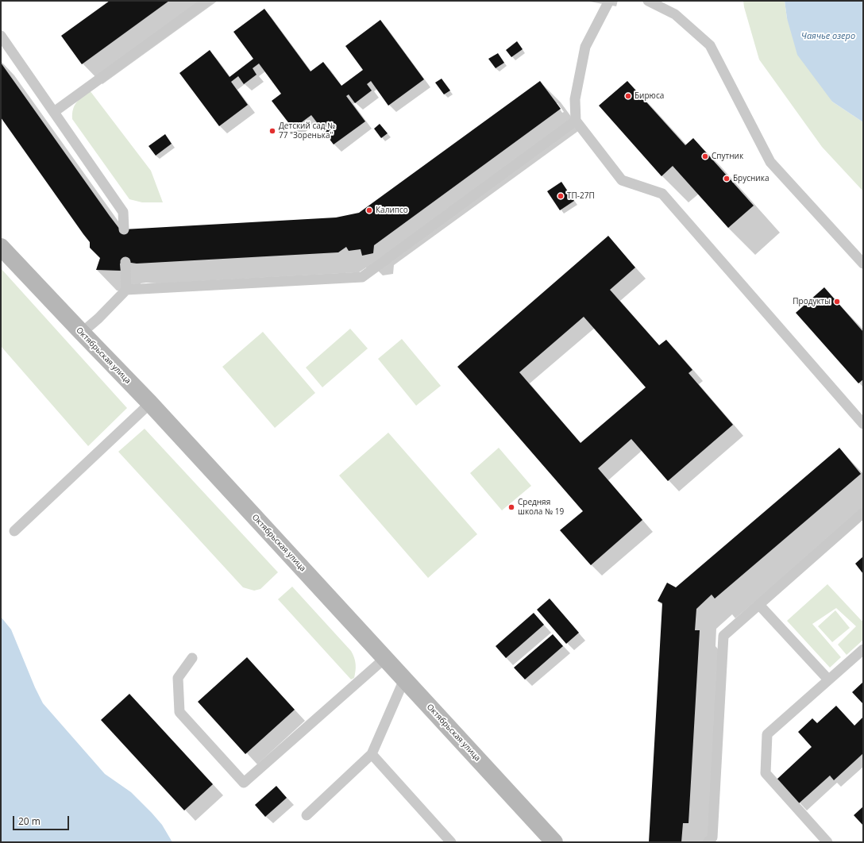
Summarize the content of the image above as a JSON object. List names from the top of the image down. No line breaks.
{"streets":{"main road":["Октябрьская улица"]},"water":["Чаячье озеро"],"places":["Бирюса","Детский сад № 77 \"Зоренька\"","Спутник","Брусника","ТП-27П","Калипсо","Продукты","Средняя школа № 19"],"scale_bar":"20 m"}
